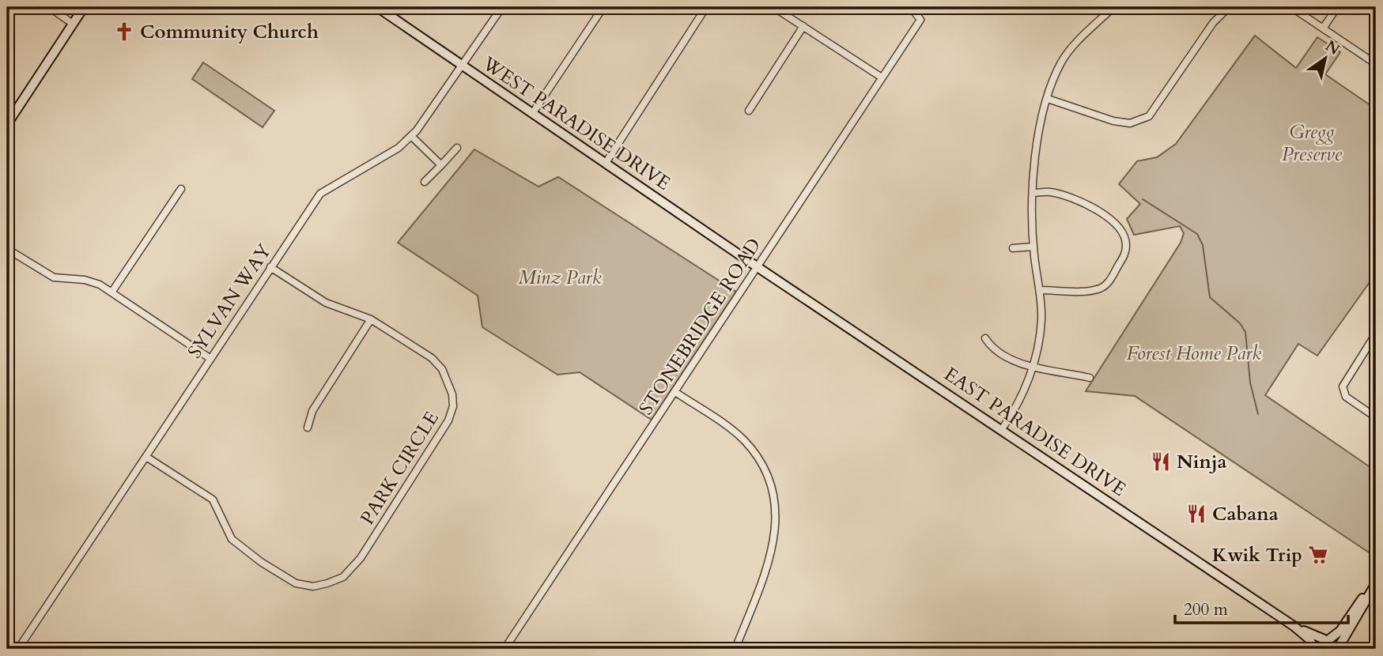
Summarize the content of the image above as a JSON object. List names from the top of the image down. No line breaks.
{"streets":{"street":["WEST PARADISE DRIVE","SYLVAN WAY","STONEBRIDGE ROAD","EAST PARADISE DRIVE","PARK CIRCLE"]},"crossings":[["WEST PARADISE DRIVE","SYLVAN WAY"],["WEST PARADISE DRIVE","STONEBRIDGE ROAD"],["WEST PARADISE DRIVE","EAST PARADISE DRIVE"],["SYLVAN WAY","PARK CIRCLE"],["STONEBRIDGE ROAD","EAST PARADISE DRIVE"]],"parks":["Gregg Preserve","Minz Park","Forest Home Park"],"places":{"church":["Community Church"],"restaurant":["Ninja","Cabana"],"supermarket":["Kwik Trip"]},"scale_bar":"200 m","north":"top right"}
